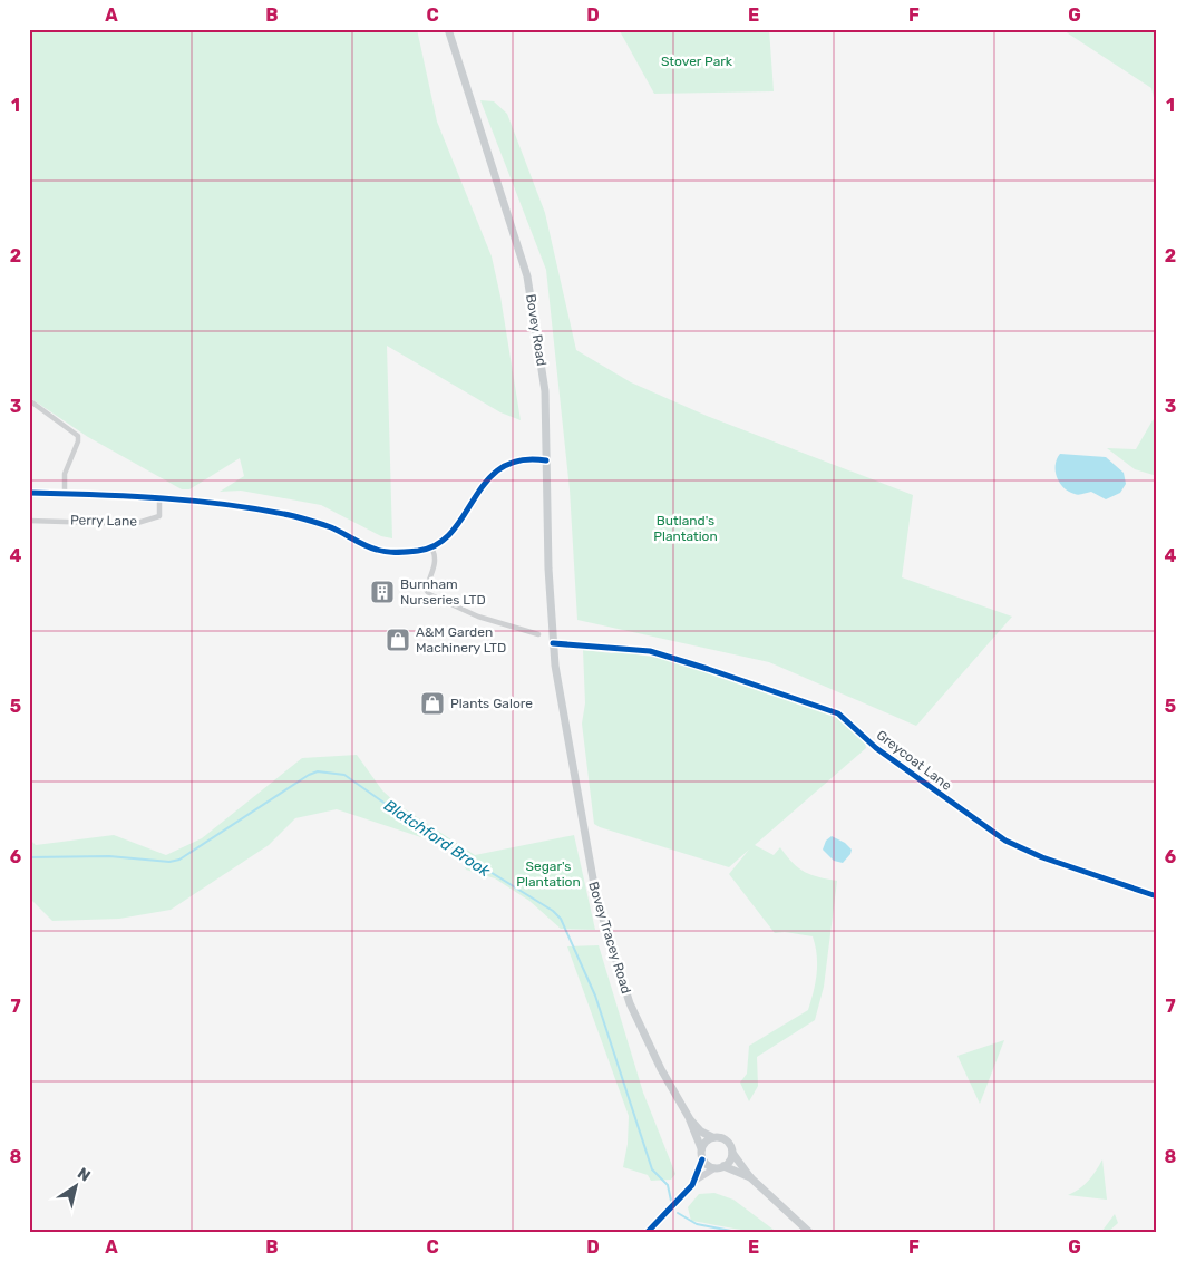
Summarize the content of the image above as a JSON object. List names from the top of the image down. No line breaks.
{"streets":{"main road":["Bovey Road","Bovey Tracey Road"],"street":["Perry Lane","Greycoat Lane"]},"crossings":[["Bovey Road","Greycoat Lane"],["Bovey Road","Bovey Tracey Road"],["Greycoat Lane","Bovey Tracey Road"]],"water":["Blatchford Brook"],"parks":["Stover Park","Butland's Plantation","Segar's Plantation"],"places":{"building":["Burnham Nurseries LTD"],"shop":["A&M Garden Machinery LTD","Plants Galore"]},"north":"top right","grid":{"columns":["A","B","C","D","E","F","G"],"rows":["1","2","3","4","5","6","7","8"]}}
